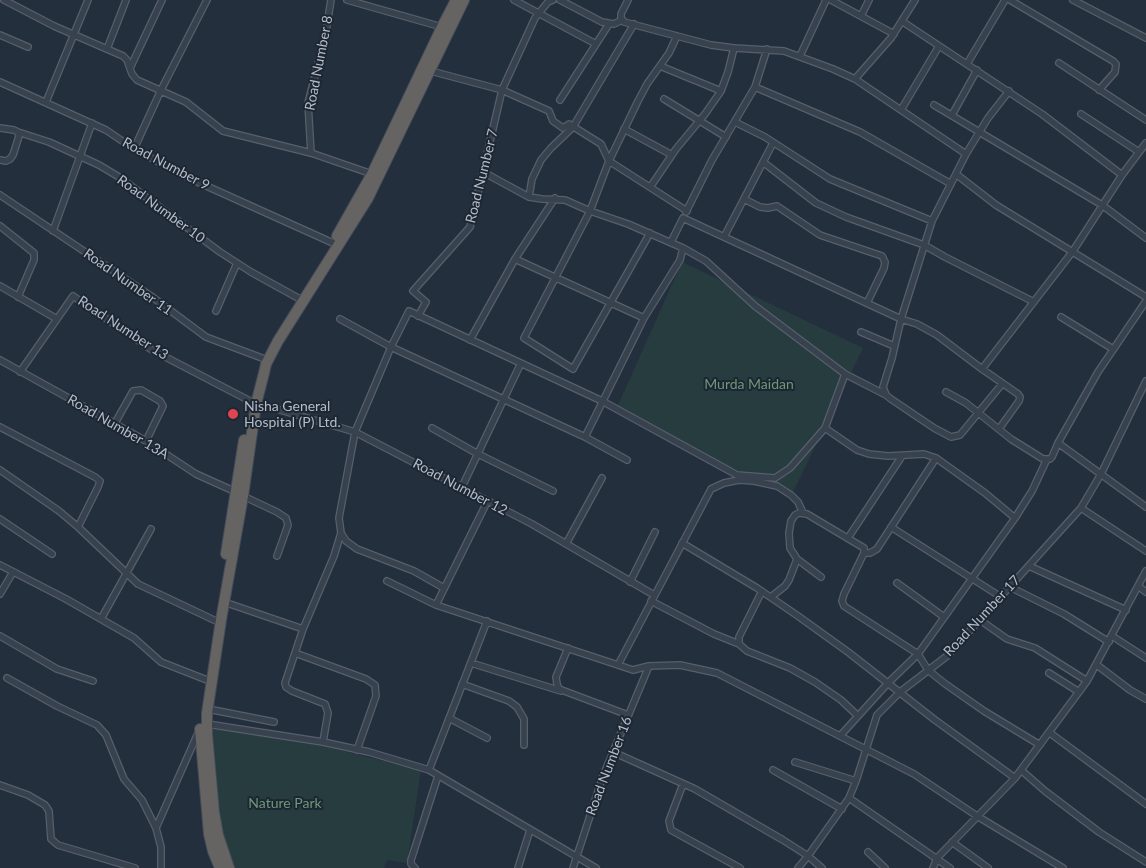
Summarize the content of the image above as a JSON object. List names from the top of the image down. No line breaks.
{"streets":{"street":["Road Number 8","Road Number 9","Road Number 7","Road Number 10","Road Number 11","Road Number 13","Road Number 13A","Road Number 12","Road Number 17","Road Number 16"]},"crossings":[["Road Number 13","Road Number 12"]],"parks":["Murda Maidan","Nature Park"],"places":["Nisha General Hospital (P) Ltd."]}
